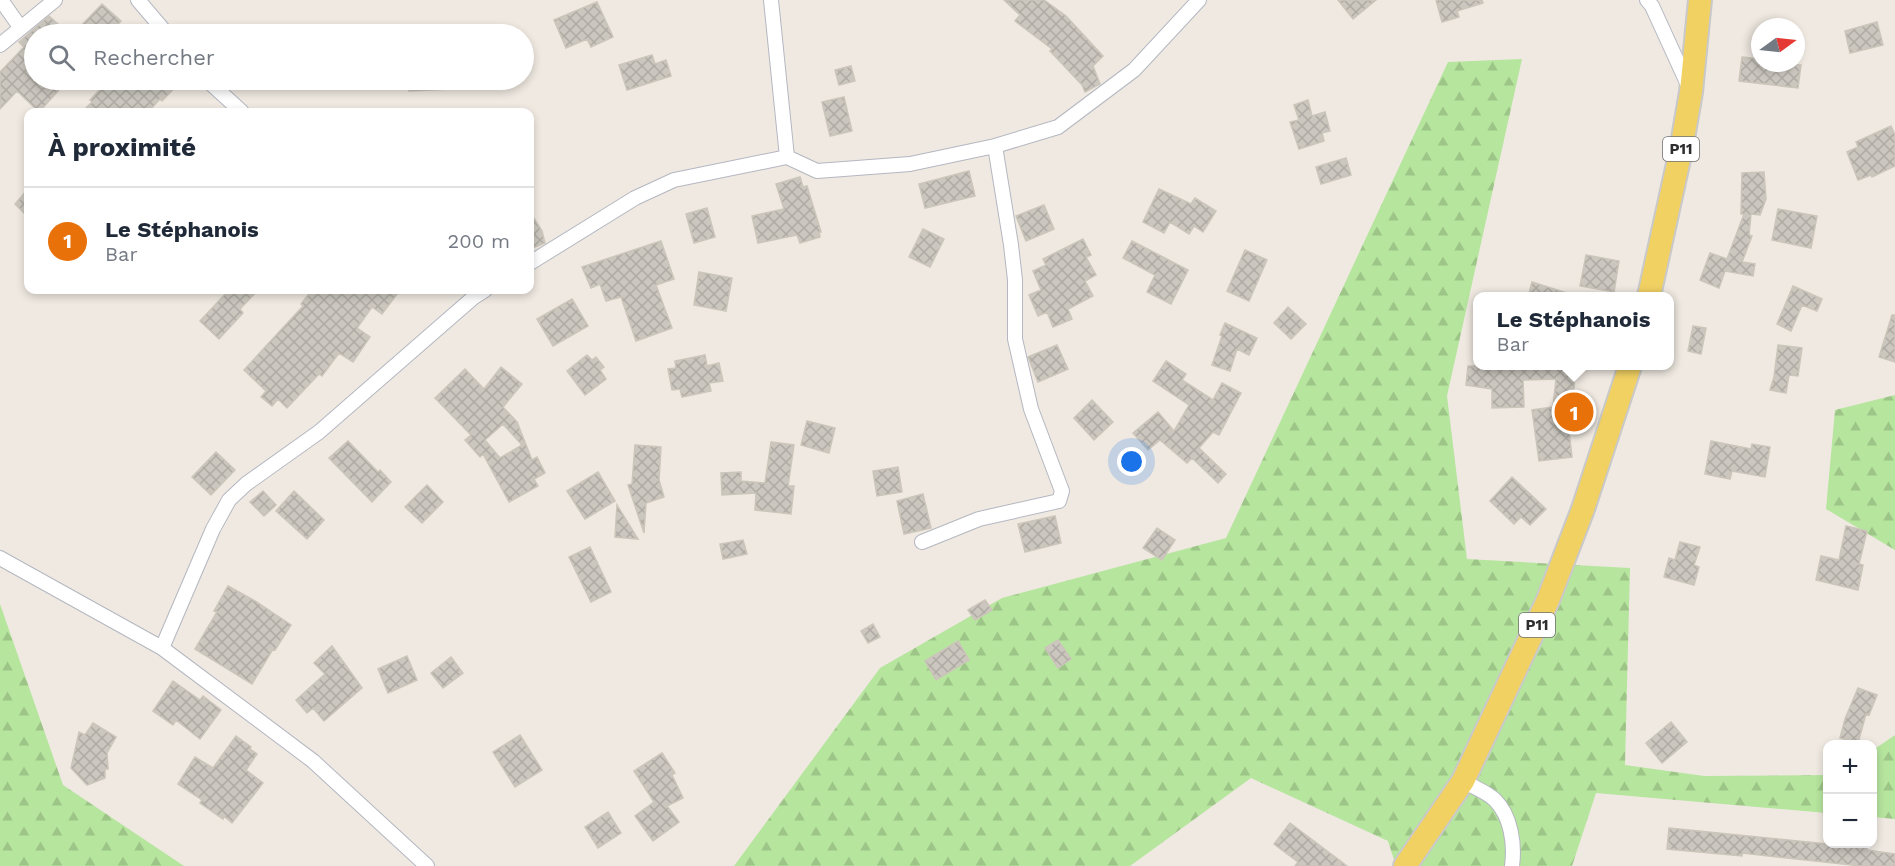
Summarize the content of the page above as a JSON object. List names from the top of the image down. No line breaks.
{"streets":{"main road":["P11"]},"north":"right","page":{"search":"Rechercher","heading":"À proximité","list":[{"mark":"1","name":"Le Stéphanois","note":"Bar","value":"200 m"}],"popup":["Le Stéphanois","Bar"],"pins":"1","map_buttons":["+","−"]}}
